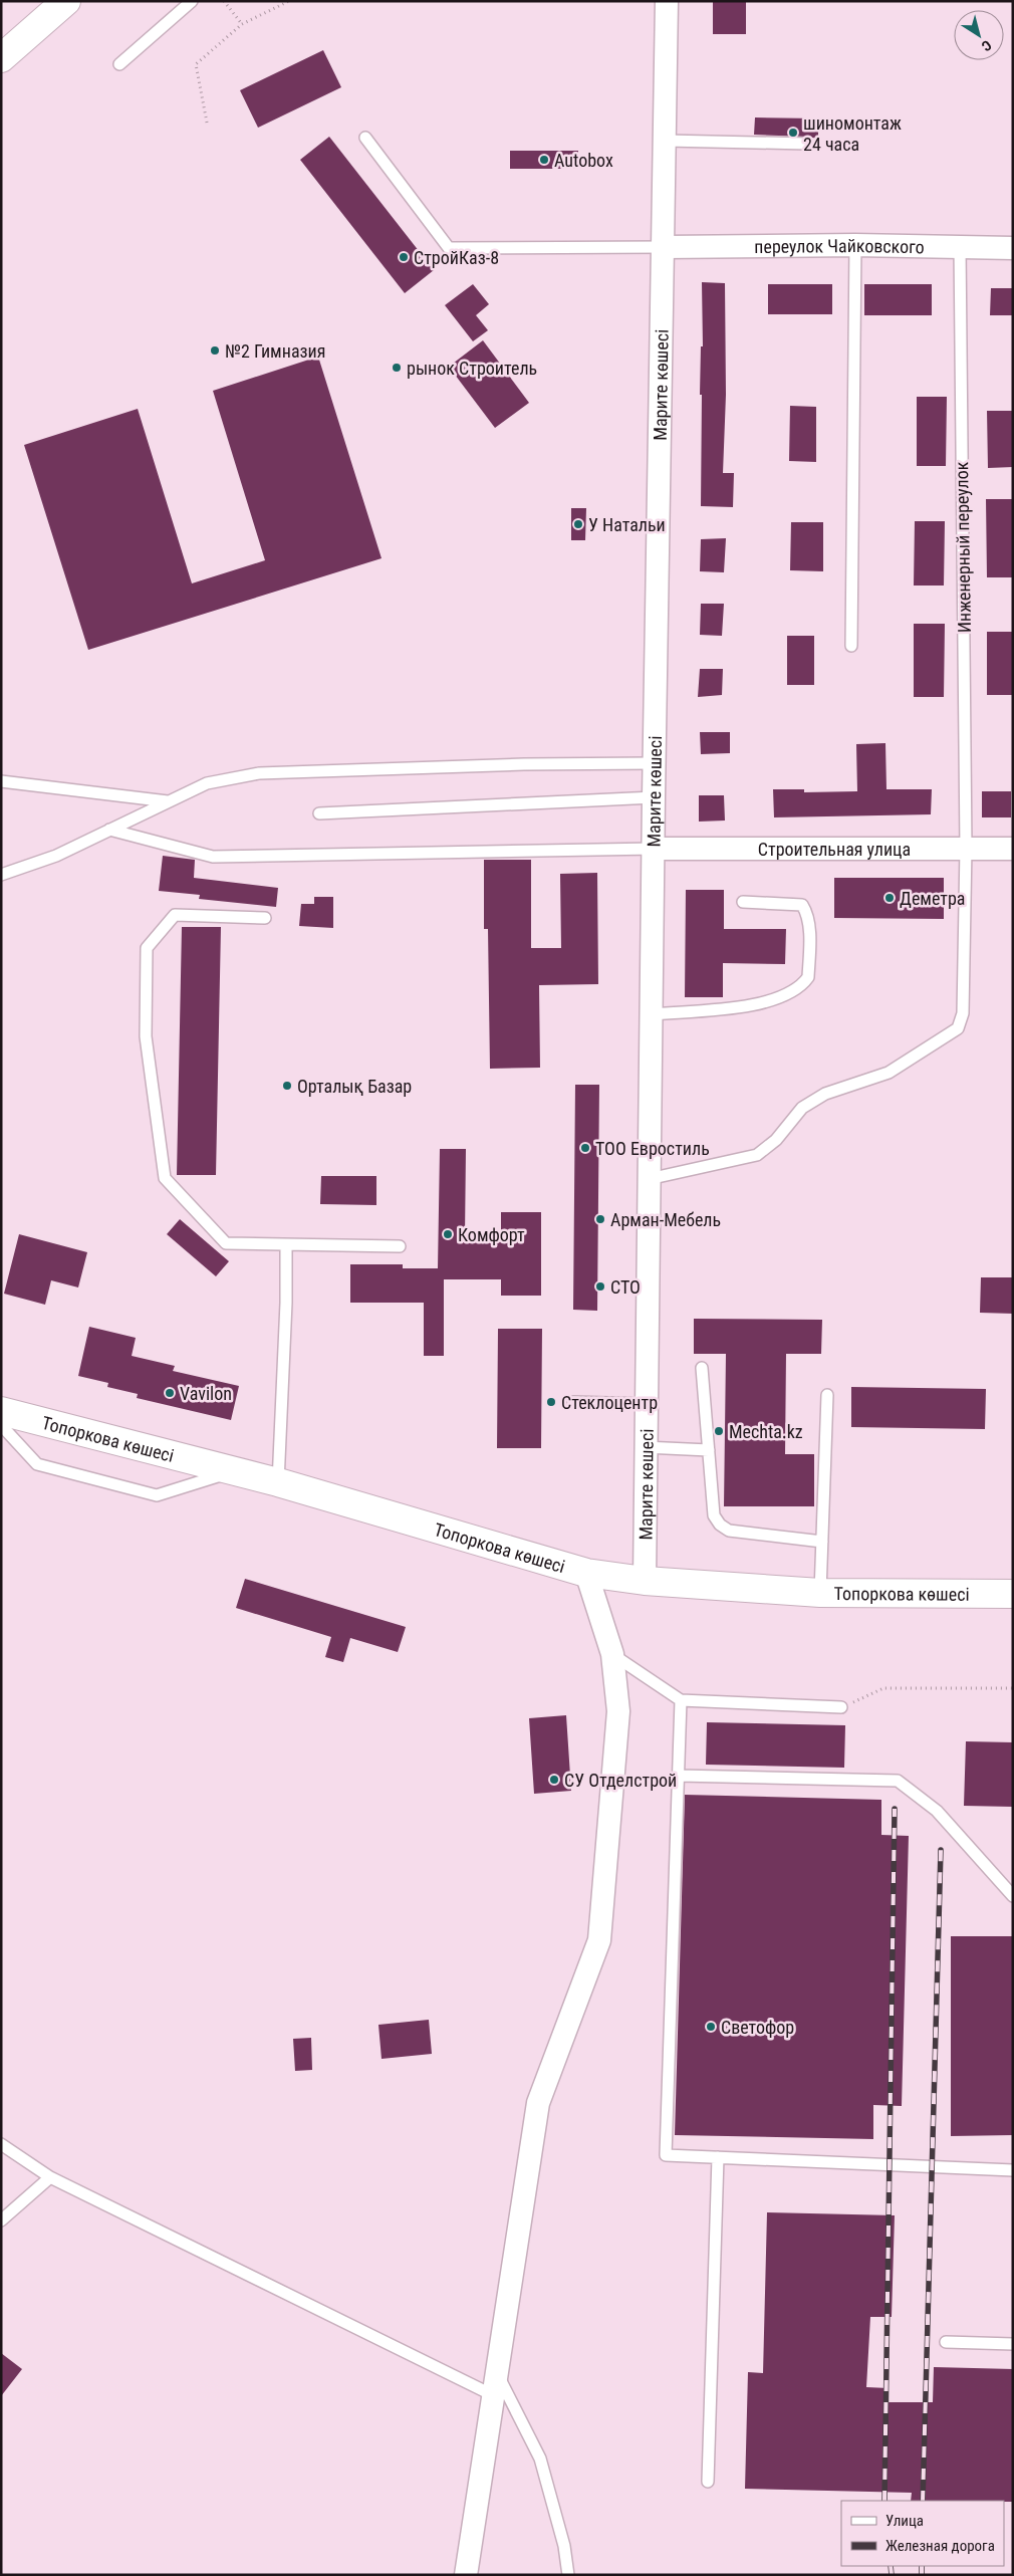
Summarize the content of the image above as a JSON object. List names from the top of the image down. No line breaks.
{"streets":{"main road":["Топоркова көшесі"],"street":["переулок Чайковского","Марите көшесі","Строительная улица"],"lane":["Инженерный переулок"]},"crossings":[["переулок Чайковского","Марите көшесі"],["переулок Чайковского","Инженерный переулок"],["Марите көшесі","Инженерный переулок"],["Марите көшесі","Строительная улица"],["Марите көшесі","Топоркова көшесі"],["Инженерный переулок","Строительная улица"]],"places":["шиномонтаж 24 часа","Autobox","СтройКаз-8","№2 Гимназия","рынок Строитель","У Натальи","Деметра","Орталық Базар","ТОО Евростиль","Арман-Мебель","Комфорт","СТО","Vavilon","Стеклоцентр","Mechta.kz","СУ Отделстрой","Светофор"],"legend":["Улица","Железная дорога"],"north":"bottom right"}
